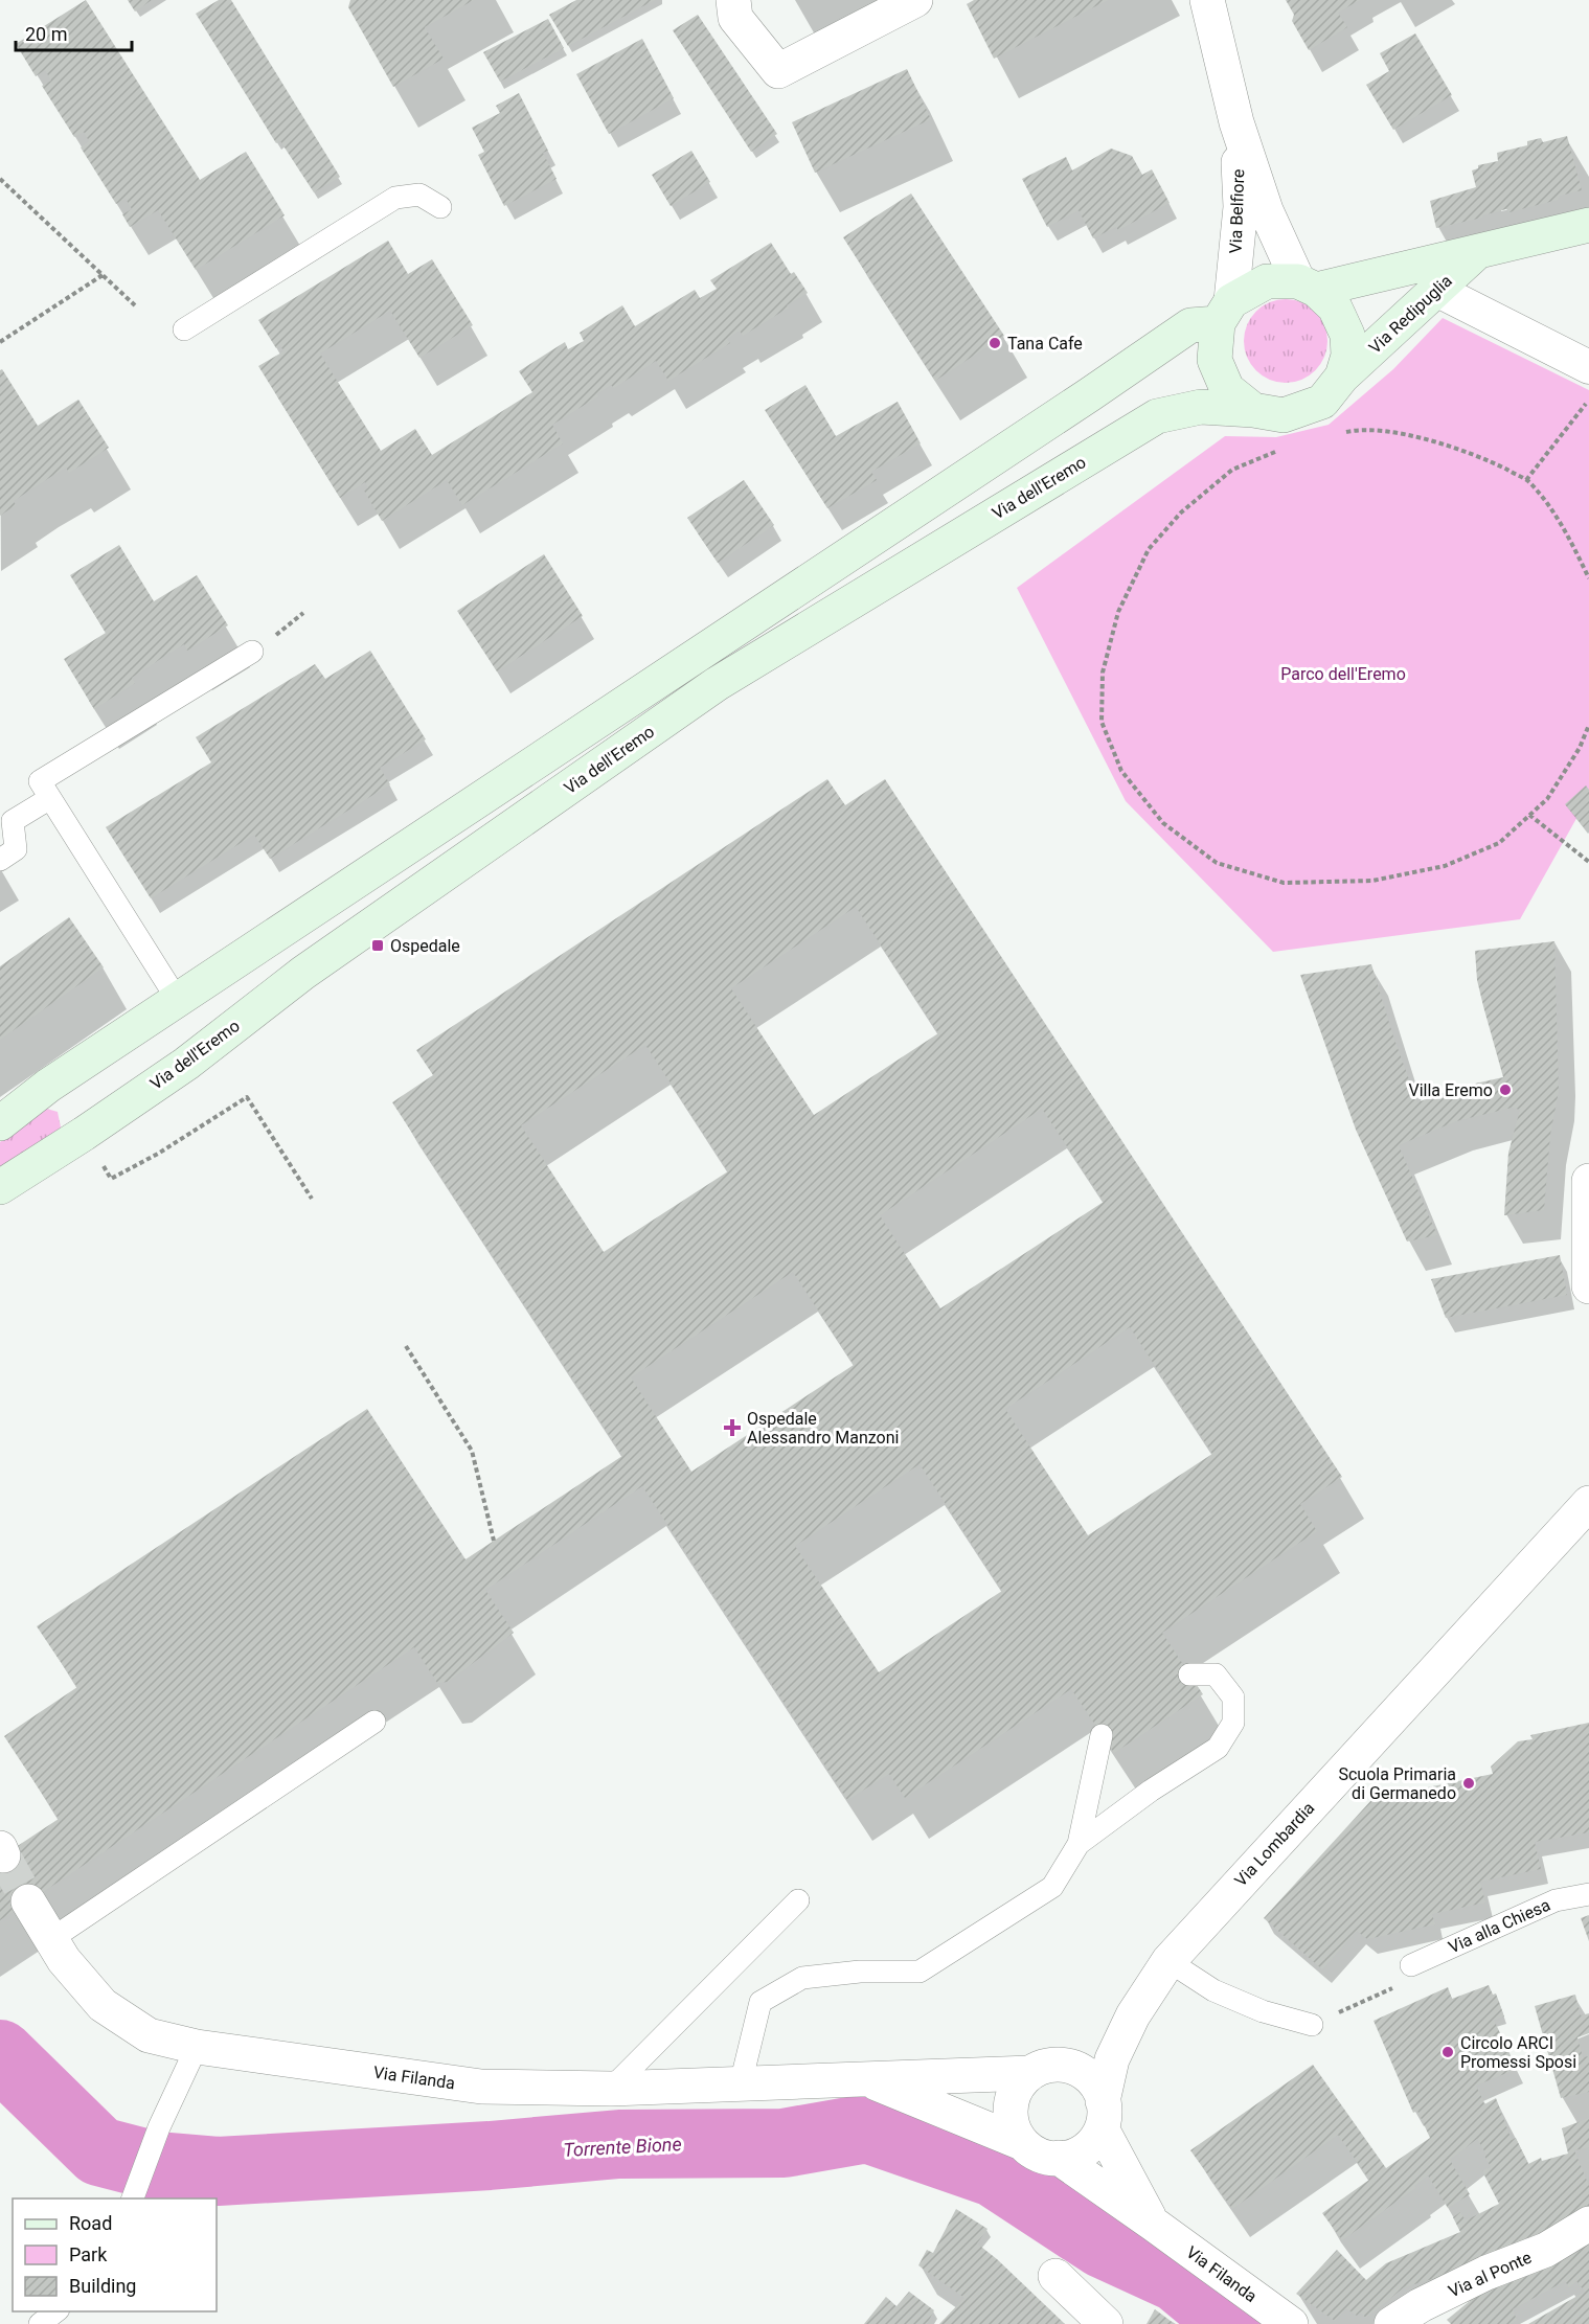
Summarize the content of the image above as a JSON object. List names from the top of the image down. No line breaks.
{"streets":{"main road":["Via Redipuglia","Via dell'Eremo"],"street":["Via Belfiore","Via Lombardia","Via Filanda","Via al Ponte"],"lane":["Via alla Chiesa"]},"crossings":[["Via Belfiore","Via Redipuglia"],["Via Belfiore","Via dell'Eremo"],["Via Redipuglia","Via dell'Eremo"],["Via Lombardia","Via Filanda"]],"water":["Torrente Bione"],"parks":["Parco dell'Eremo"],"places":{"other":["Tana Cafe","Villa Eremo","Scuola Primaria di Germanedo","Circolo ARCI Promessi Sposi"],"transit":["Ospedale"],"health":["Ospedale Alessandro Manzoni"]},"legend":["Road","Park","Building"],"scale_bar":"20 m"}
